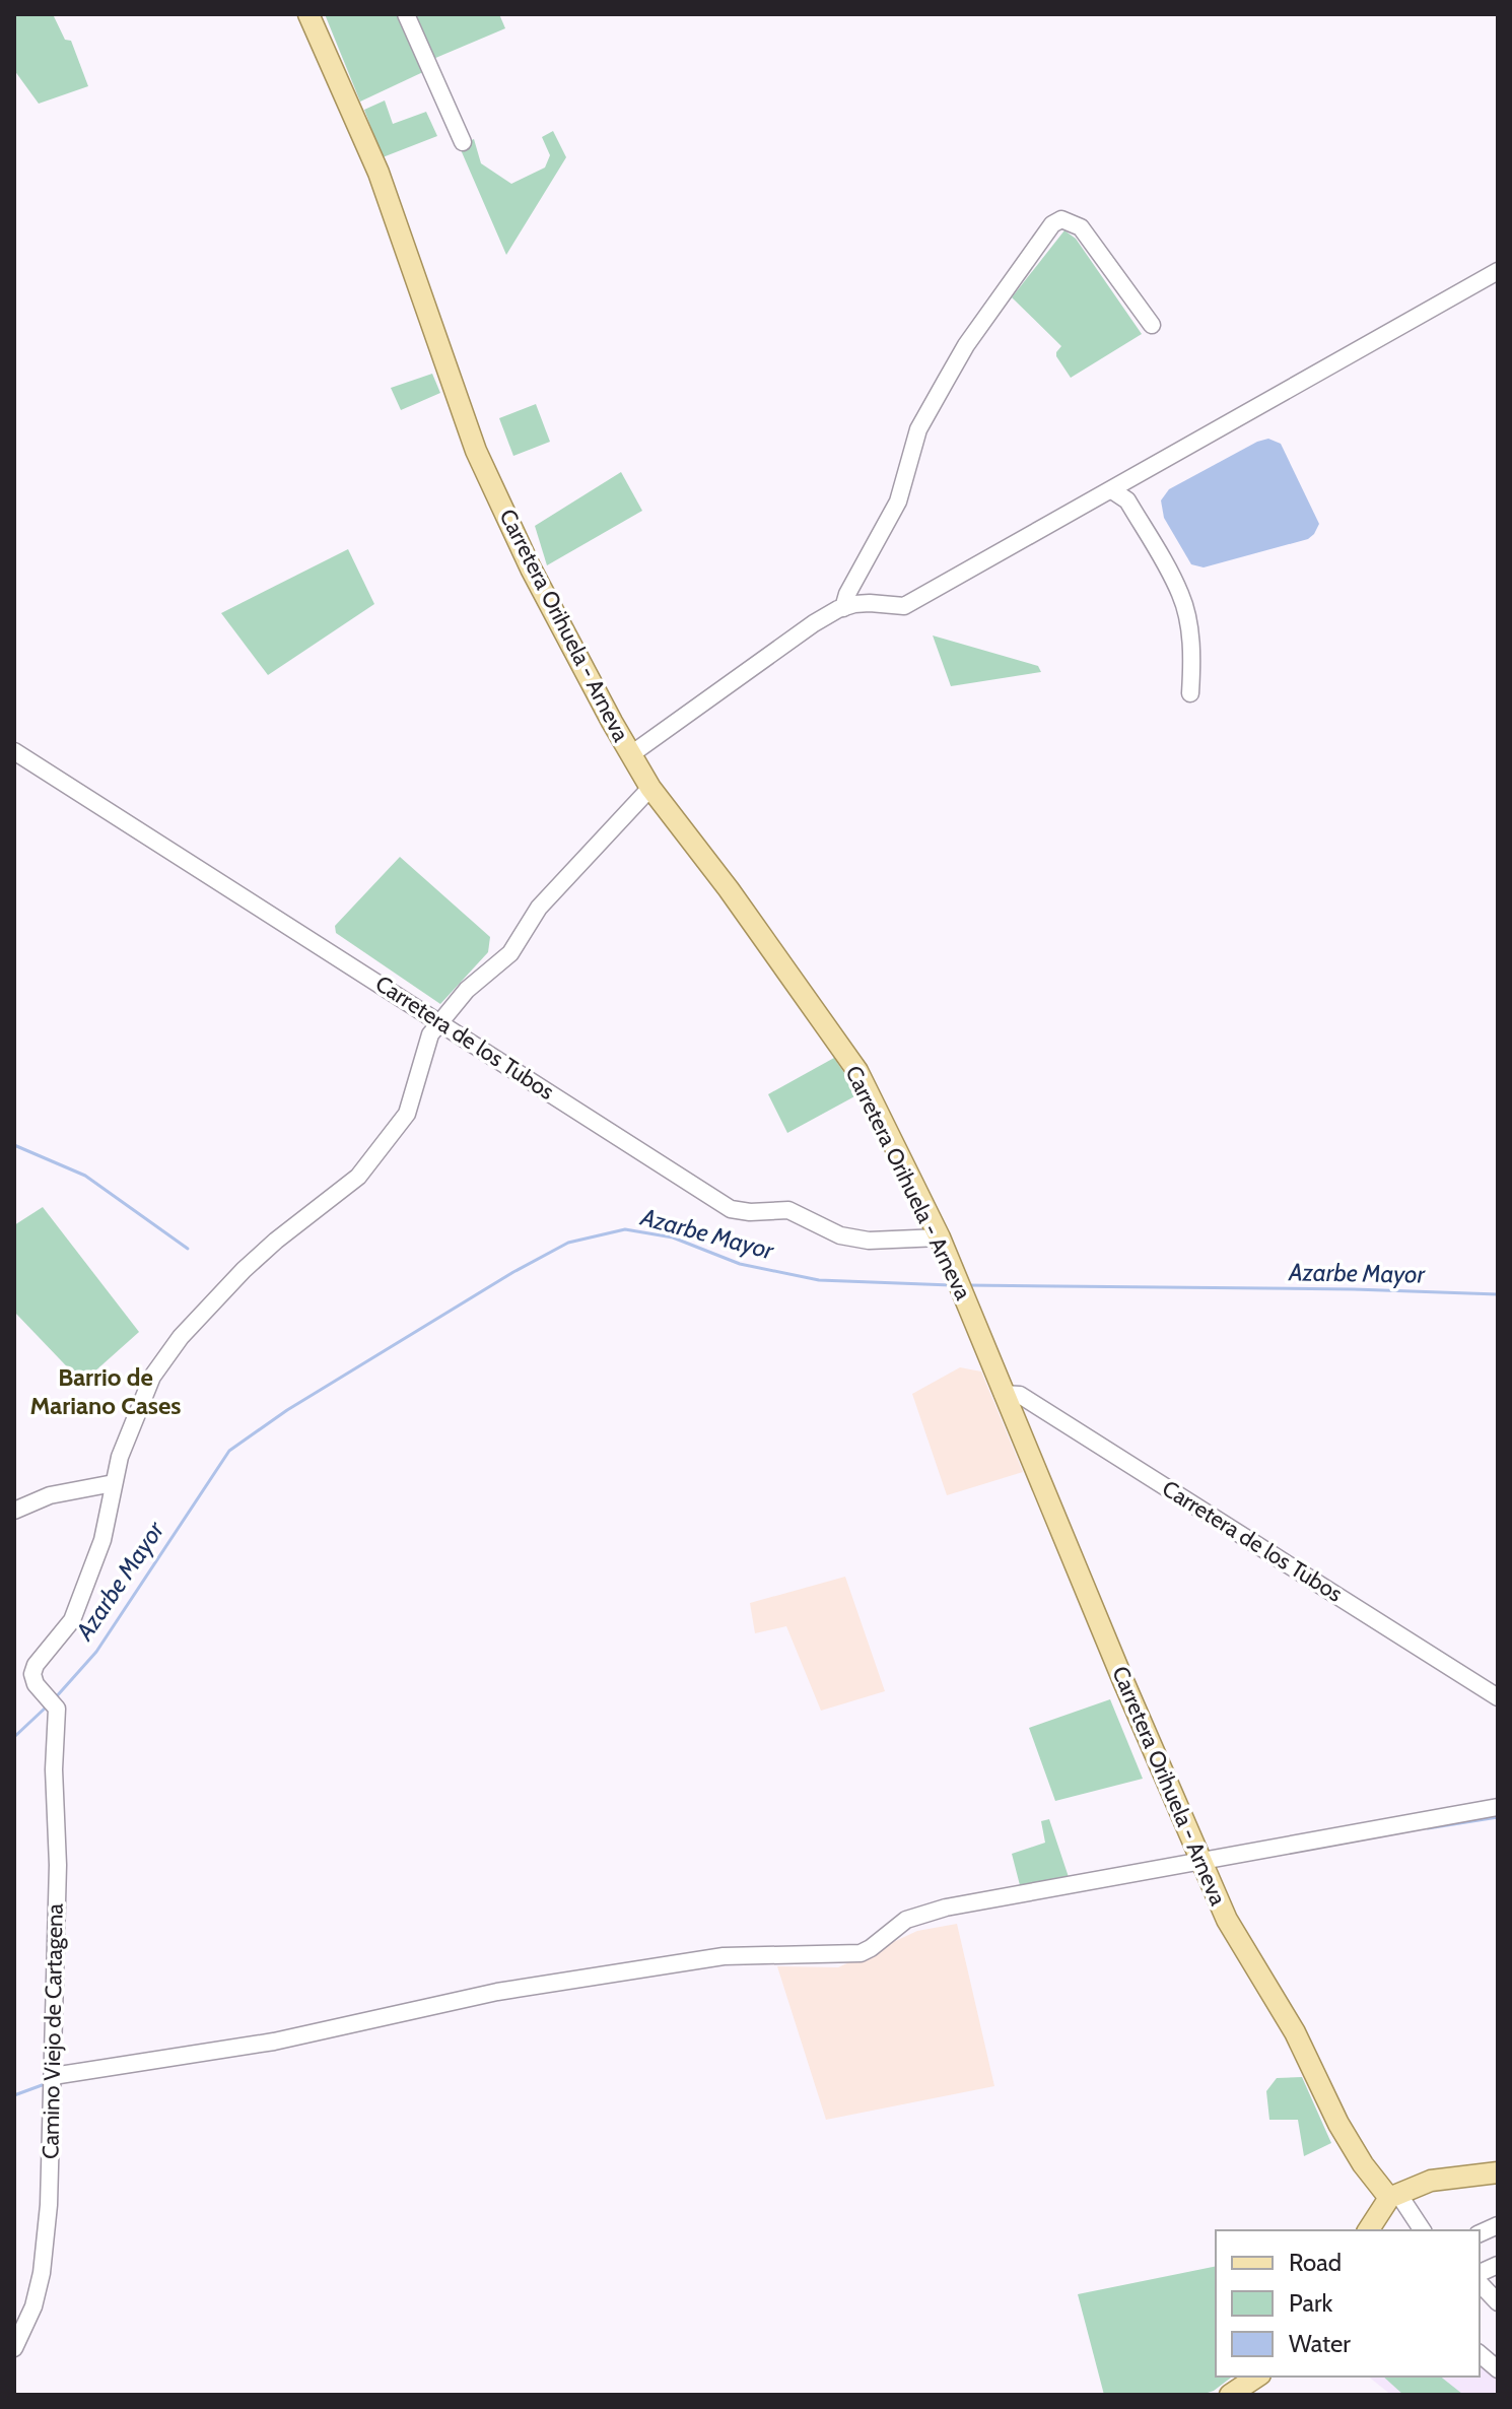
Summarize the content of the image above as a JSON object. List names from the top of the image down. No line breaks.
{"streets":{"main road":["Carretera Orihuela - Arneva"],"street":["Carretera de los Tubos","Camino Viejo de Cartagena"]},"crossings":[["Carretera Orihuela - Arneva","Carretera de los Tubos"]],"districts":["Barrio de Mariano Cases"],"water":["Azarbe Mayor"],"legend":["Road","Park","Water"]}
